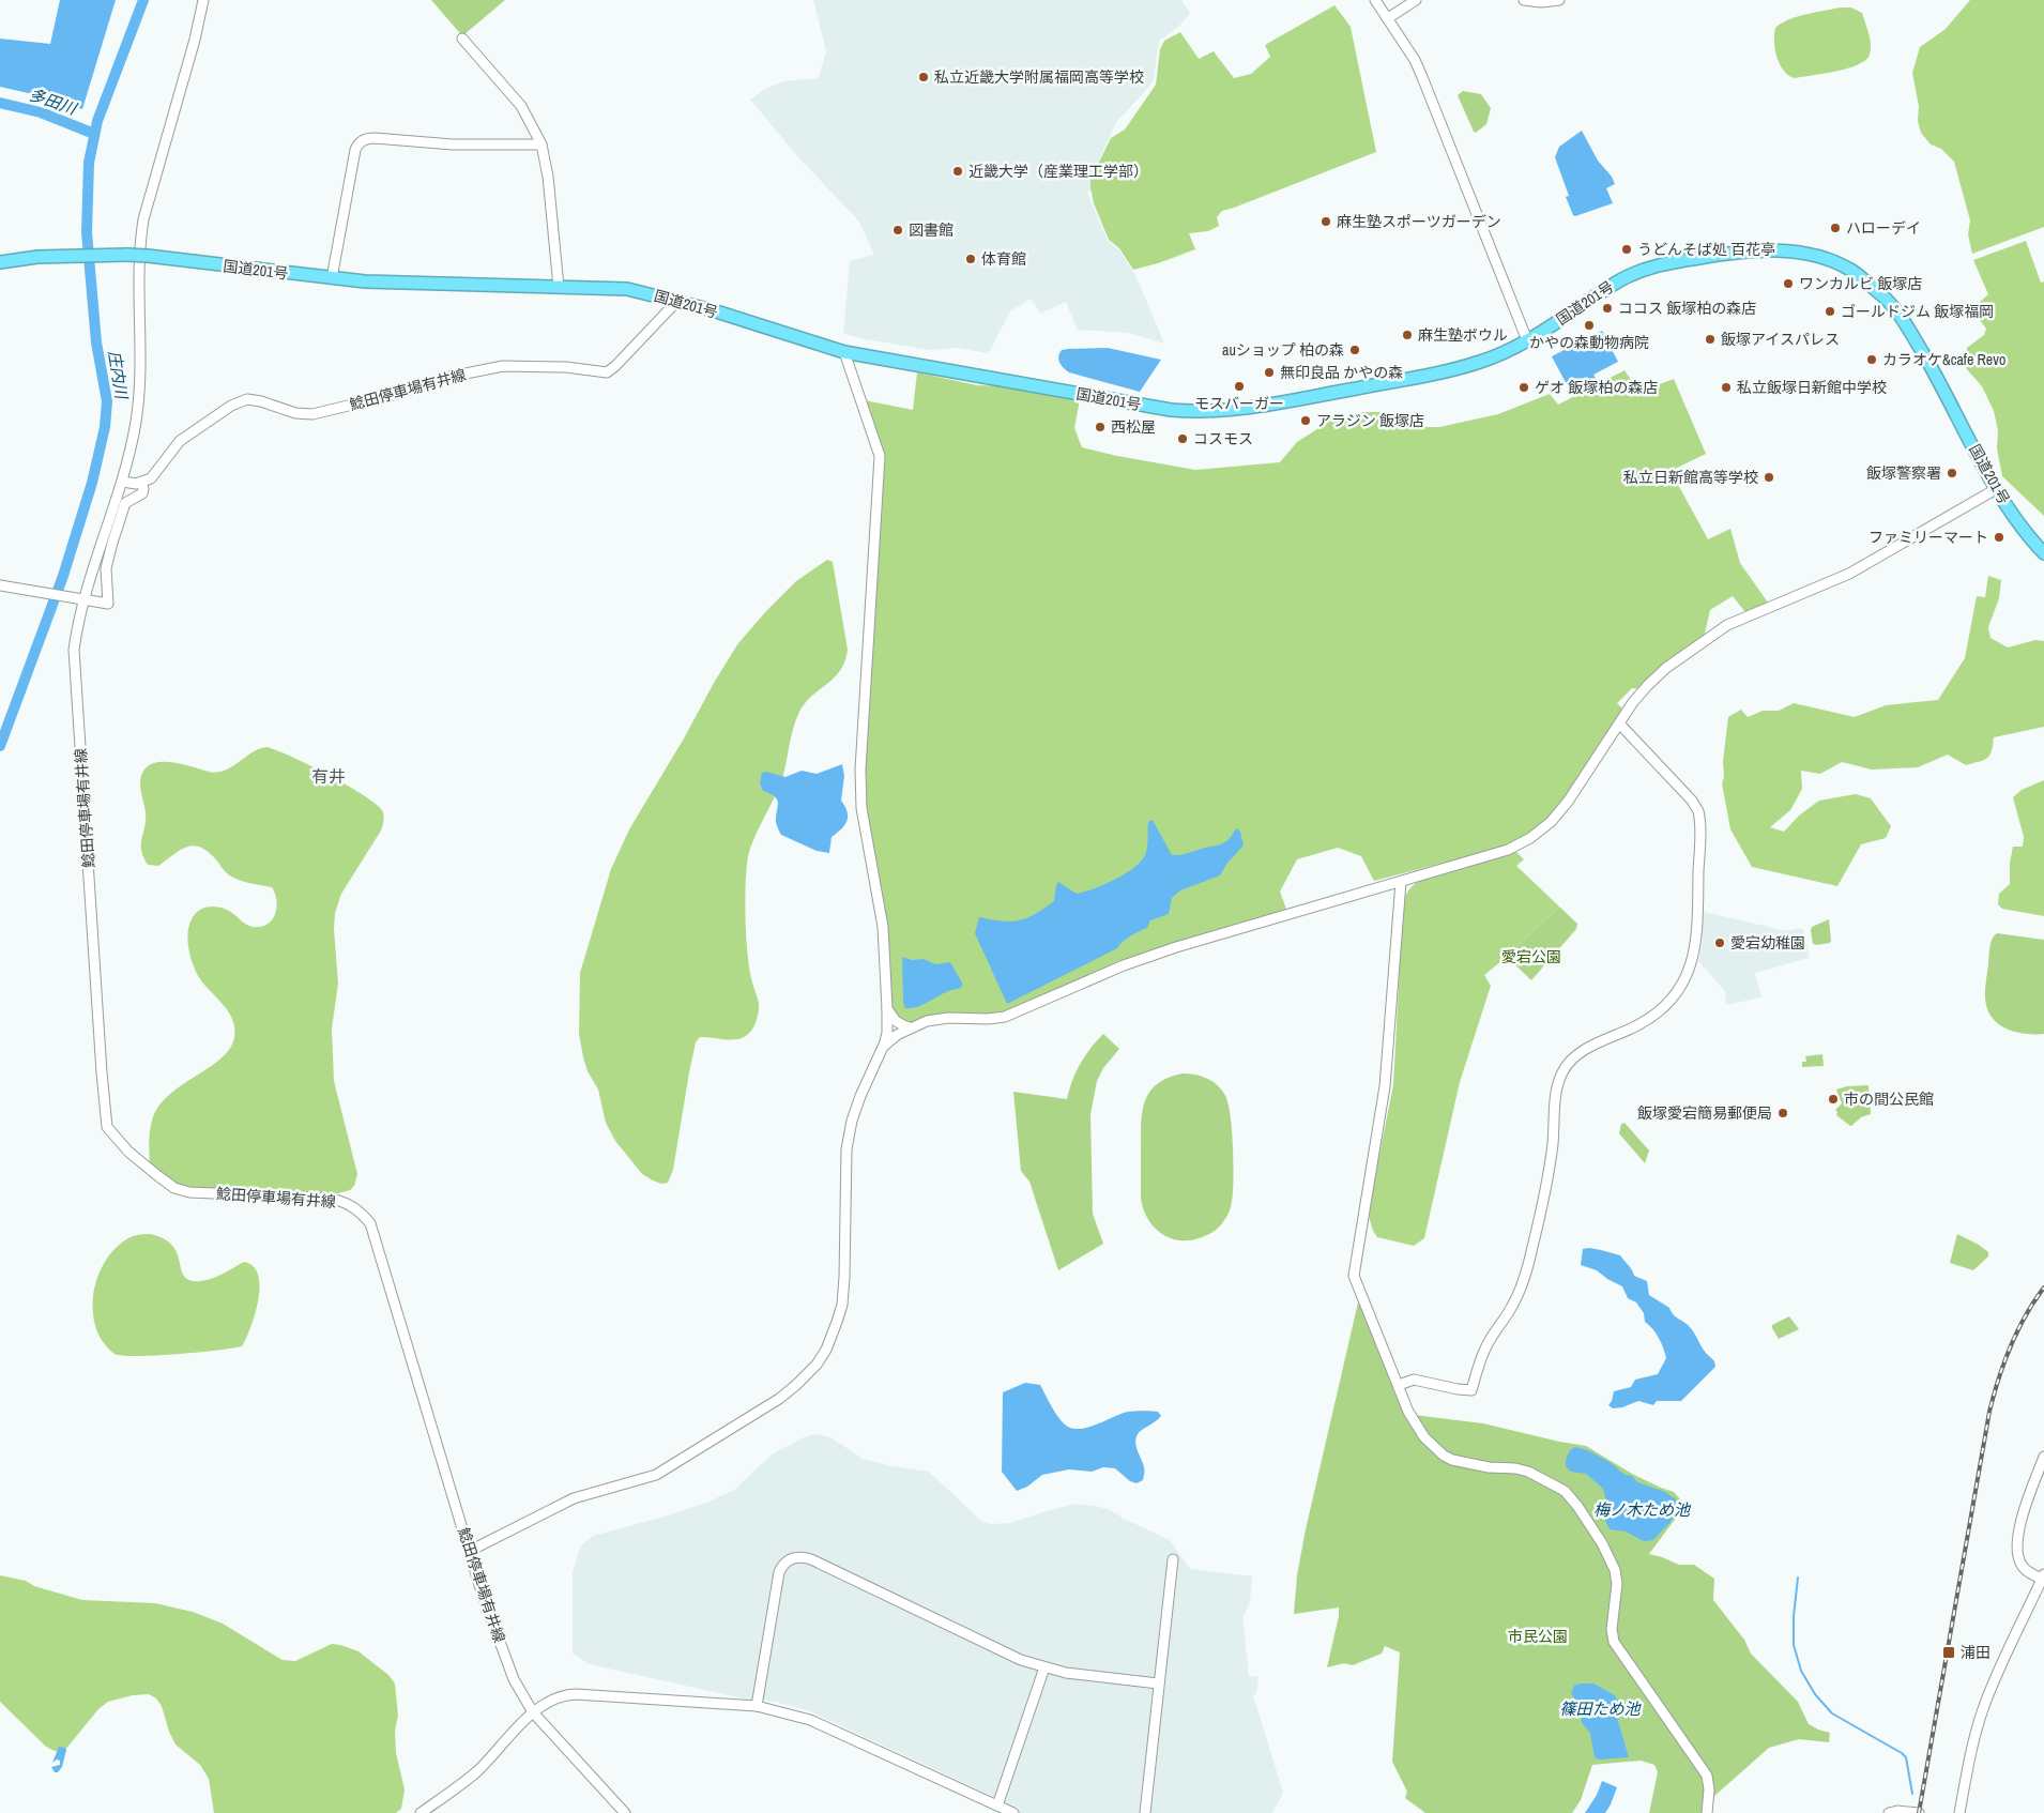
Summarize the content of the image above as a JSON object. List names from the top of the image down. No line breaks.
{"streets":{"highway":["国道201号"],"street":["鯰田停車場有井線"]},"crossings":[["国道201号","鯰田停車場有井線"]],"districts":["有井"],"water":["多田川","庄内川","梅ノ木ため池","篠田ため池"],"parks":["愛宕公園","市民公園"],"places":{"other":["私立近畿大学附属福岡高等学校","近畿大学（産業理工学部）","麻生塾スポーツガーデン","ハローデイ","図書館","うどんそば処 百花亭","体育館","ワンカルビ 飯塚店","ココス 飯塚柏の森店","ゴールドジム 飯塚福岡","かやの森動物病院","麻生塾ボウル","飯塚アイスパレス","auショップ 柏の森","カラオケ&cafe Revo","無印良品 かやの森","モスバーガー","ゲオ 飯塚柏の森店","私立飯塚日新館中学校","アラジン 飯塚店","西松屋","コスモス","飯塚警察署","私立日新館高等学校","ファミリーマート","愛宕幼稚園","市の間公民館","飯塚愛宕簡易郵便局"],"transit":["浦田"]}}
